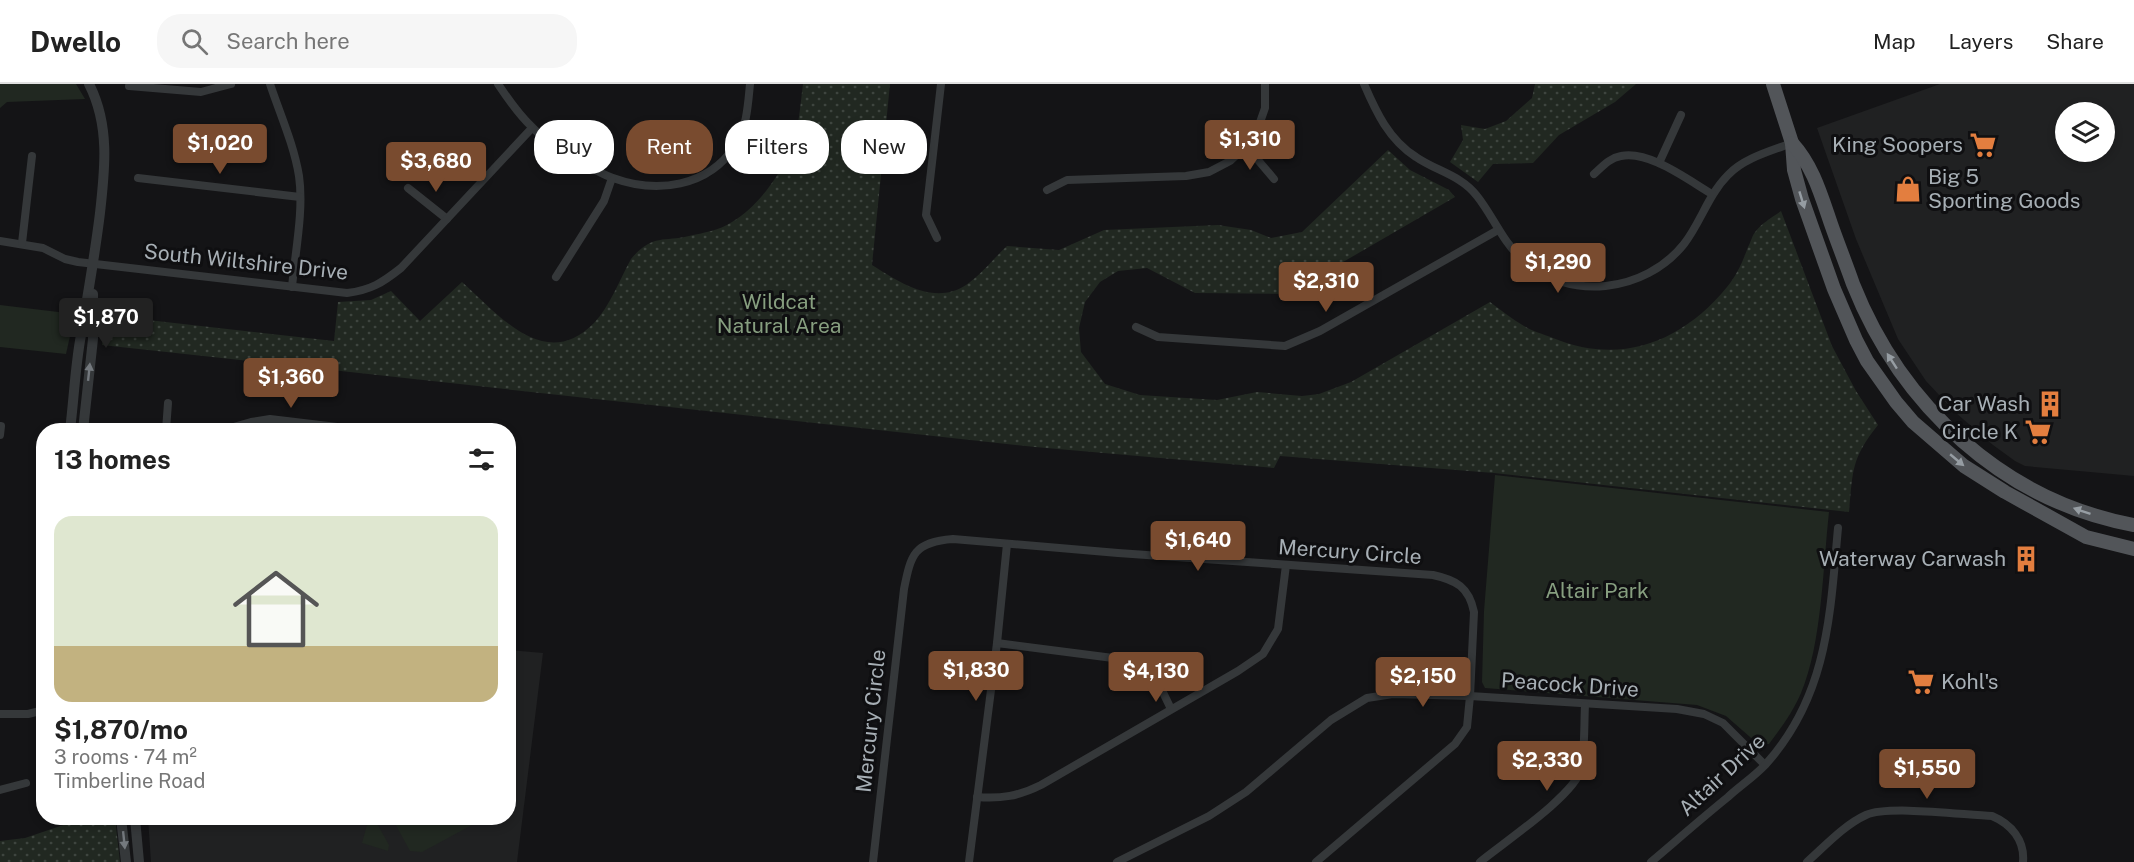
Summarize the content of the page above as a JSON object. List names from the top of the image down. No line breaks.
{"streets":{"street":["South Wiltshire Drive","Mercury Circle","Peacock Drive","Altair Drive"]},"crossings":[["Mercury Circle","Peacock Drive"],["Peacock Drive","Altair Drive"]],"parks":["Wildcat Natural Area","Altair Park"],"places":{"supermarket":["King Soopers","Circle K","Kohl's"],"shop":["Big 5 Sporting Goods"],"building":["Car Wash","Waterway Carwash"]},"page":{"header":"Dwello","search":"Search here","nav":["Map","Layers","Share"],"price":["$1,310","$1,020","$3,680","$1,290","$2,310","$1,870","$1,360","$1,640","$1,830","$4,130","$2,150","$2,330","$1,550"],"chip":["Buy","Rent","Filters","New"],"heading":"13 homes","list":[{"name":"$1,870/mo","note":"3 rooms · 74 m² · Timberline Road"}]}}
